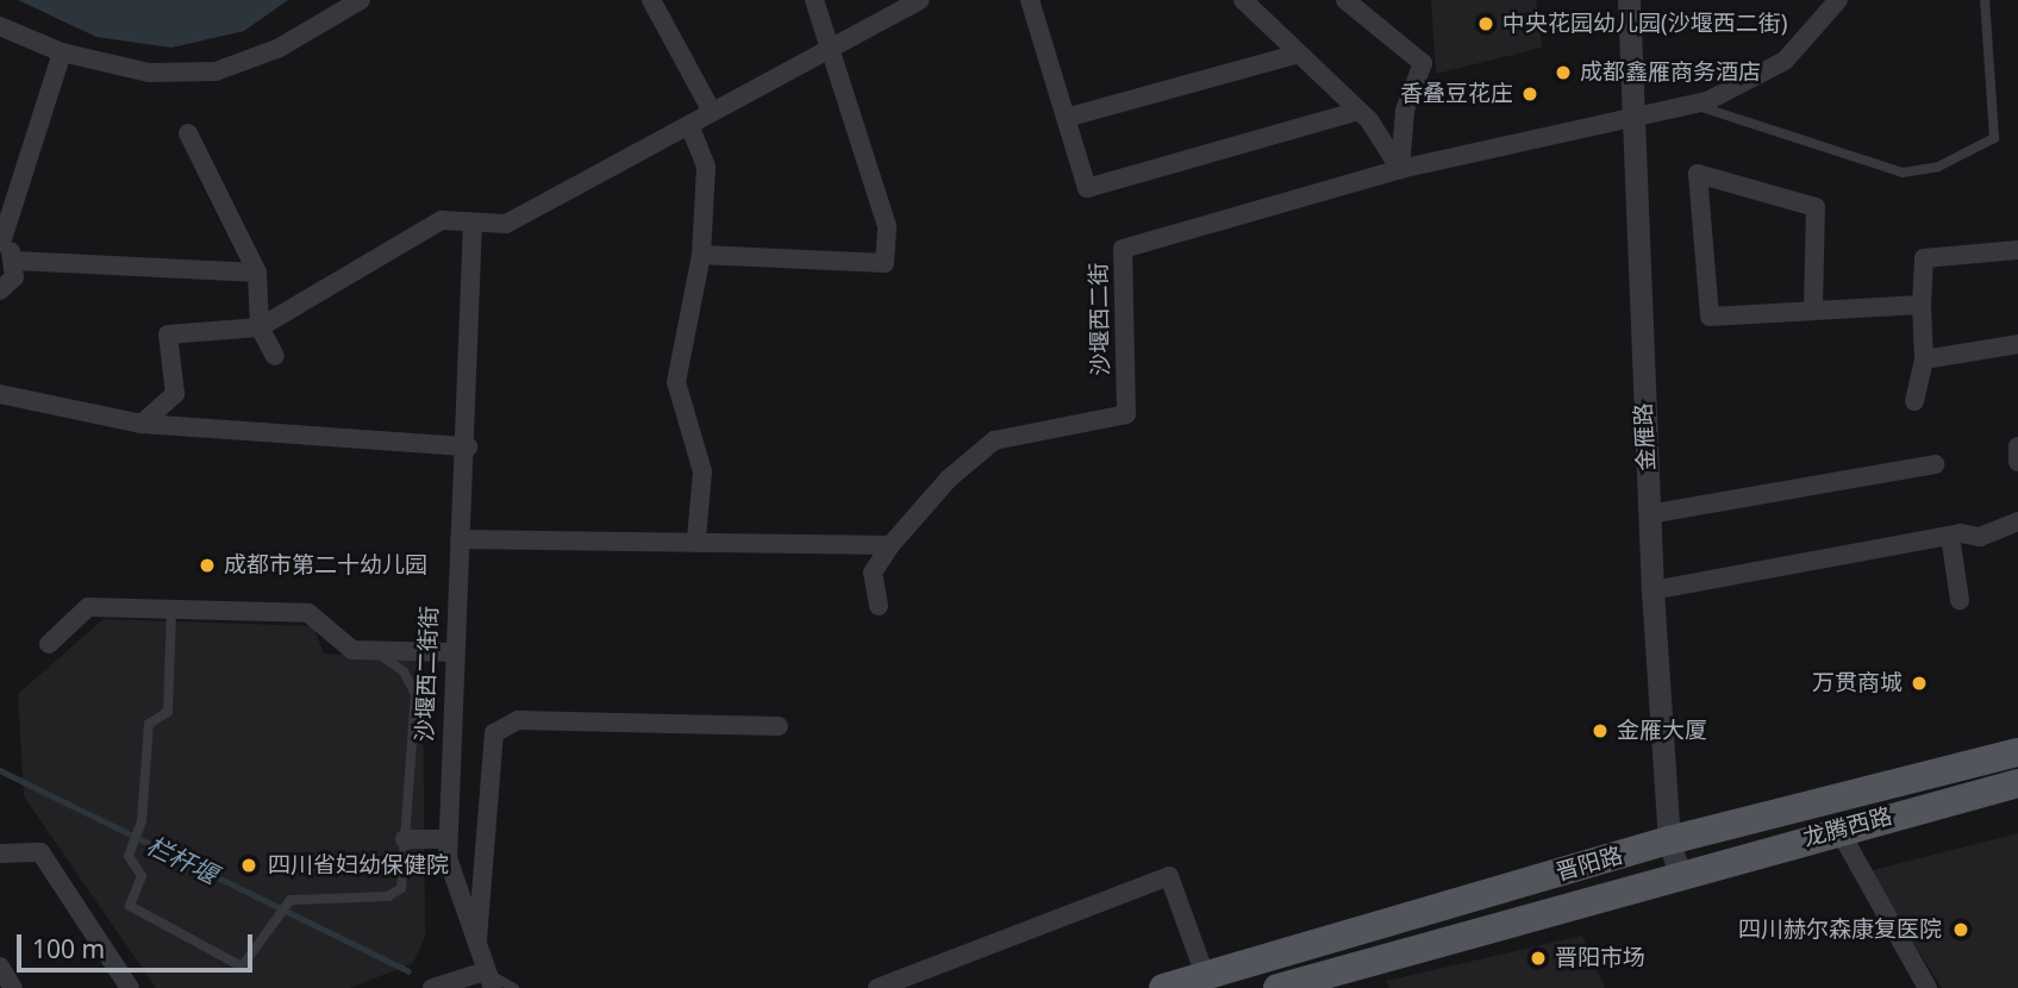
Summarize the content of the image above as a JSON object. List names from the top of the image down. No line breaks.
{"streets":{"main road":["龙腾西路","晋阳路"],"street":["沙堰西二街","金雁路","沙堰西二街街"]},"crossings":[["沙堰西二街","金雁路"],["金雁路","龙腾西路"],["金雁路","晋阳路"],["龙腾西路","晋阳路"]],"water":["栏杆堰"],"places":["中央花园幼儿园(沙堰西二街)","成都鑫雁商务酒店","香叠豆花庄","成都市第二十幼儿园","万贯商城","金雁大厦","四川省妇幼保健院","四川赫尔森康复医院","晋阳市场"],"scale_bar":"100 m"}
